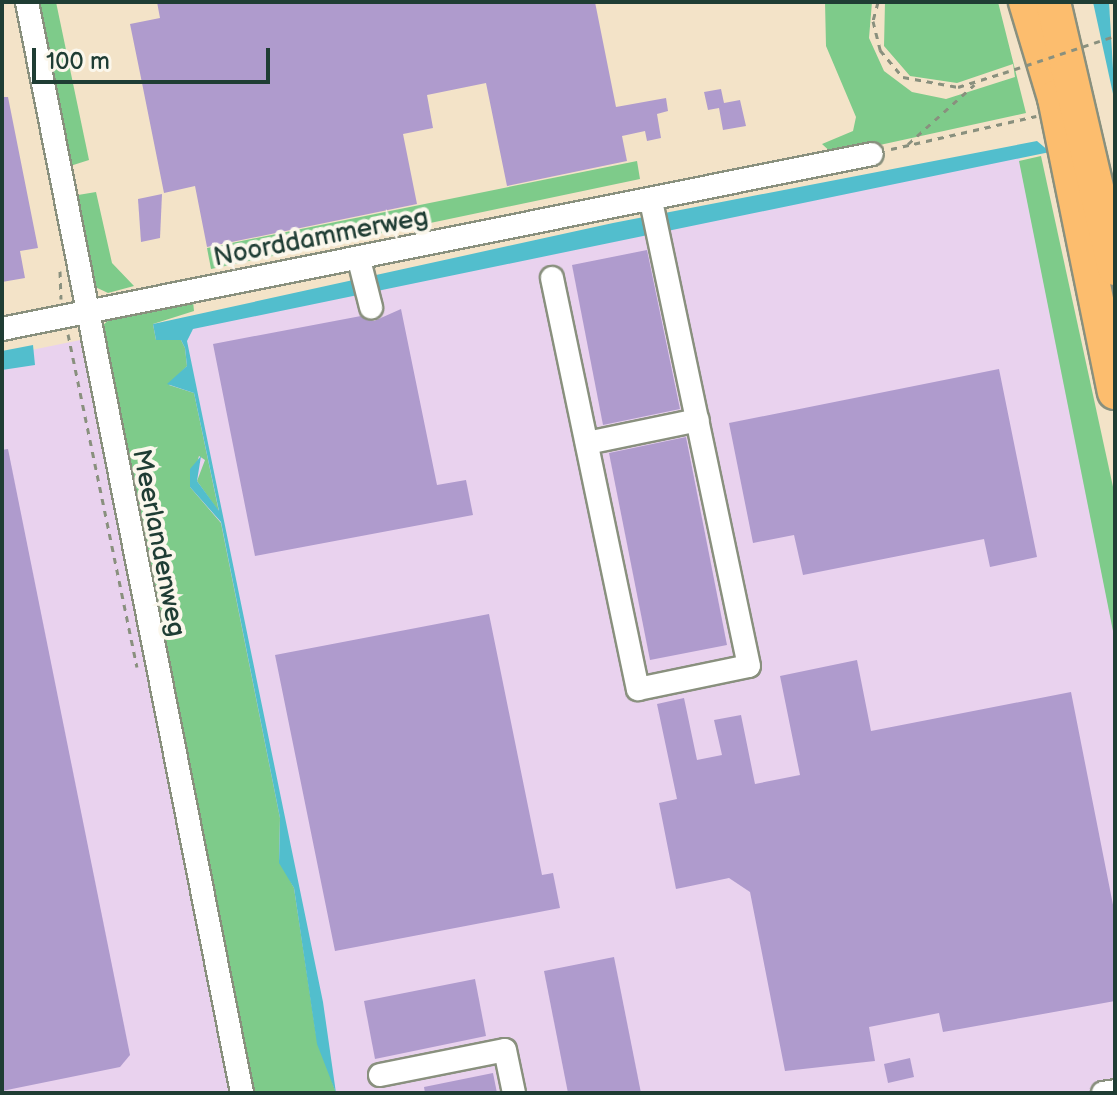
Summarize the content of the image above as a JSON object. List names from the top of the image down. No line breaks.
{"streets":{"street":["Noorddammerweg","Meerlandenweg"]},"crossings":[["Noorddammerweg","Meerlandenweg"]],"scale_bar":"100 m"}
